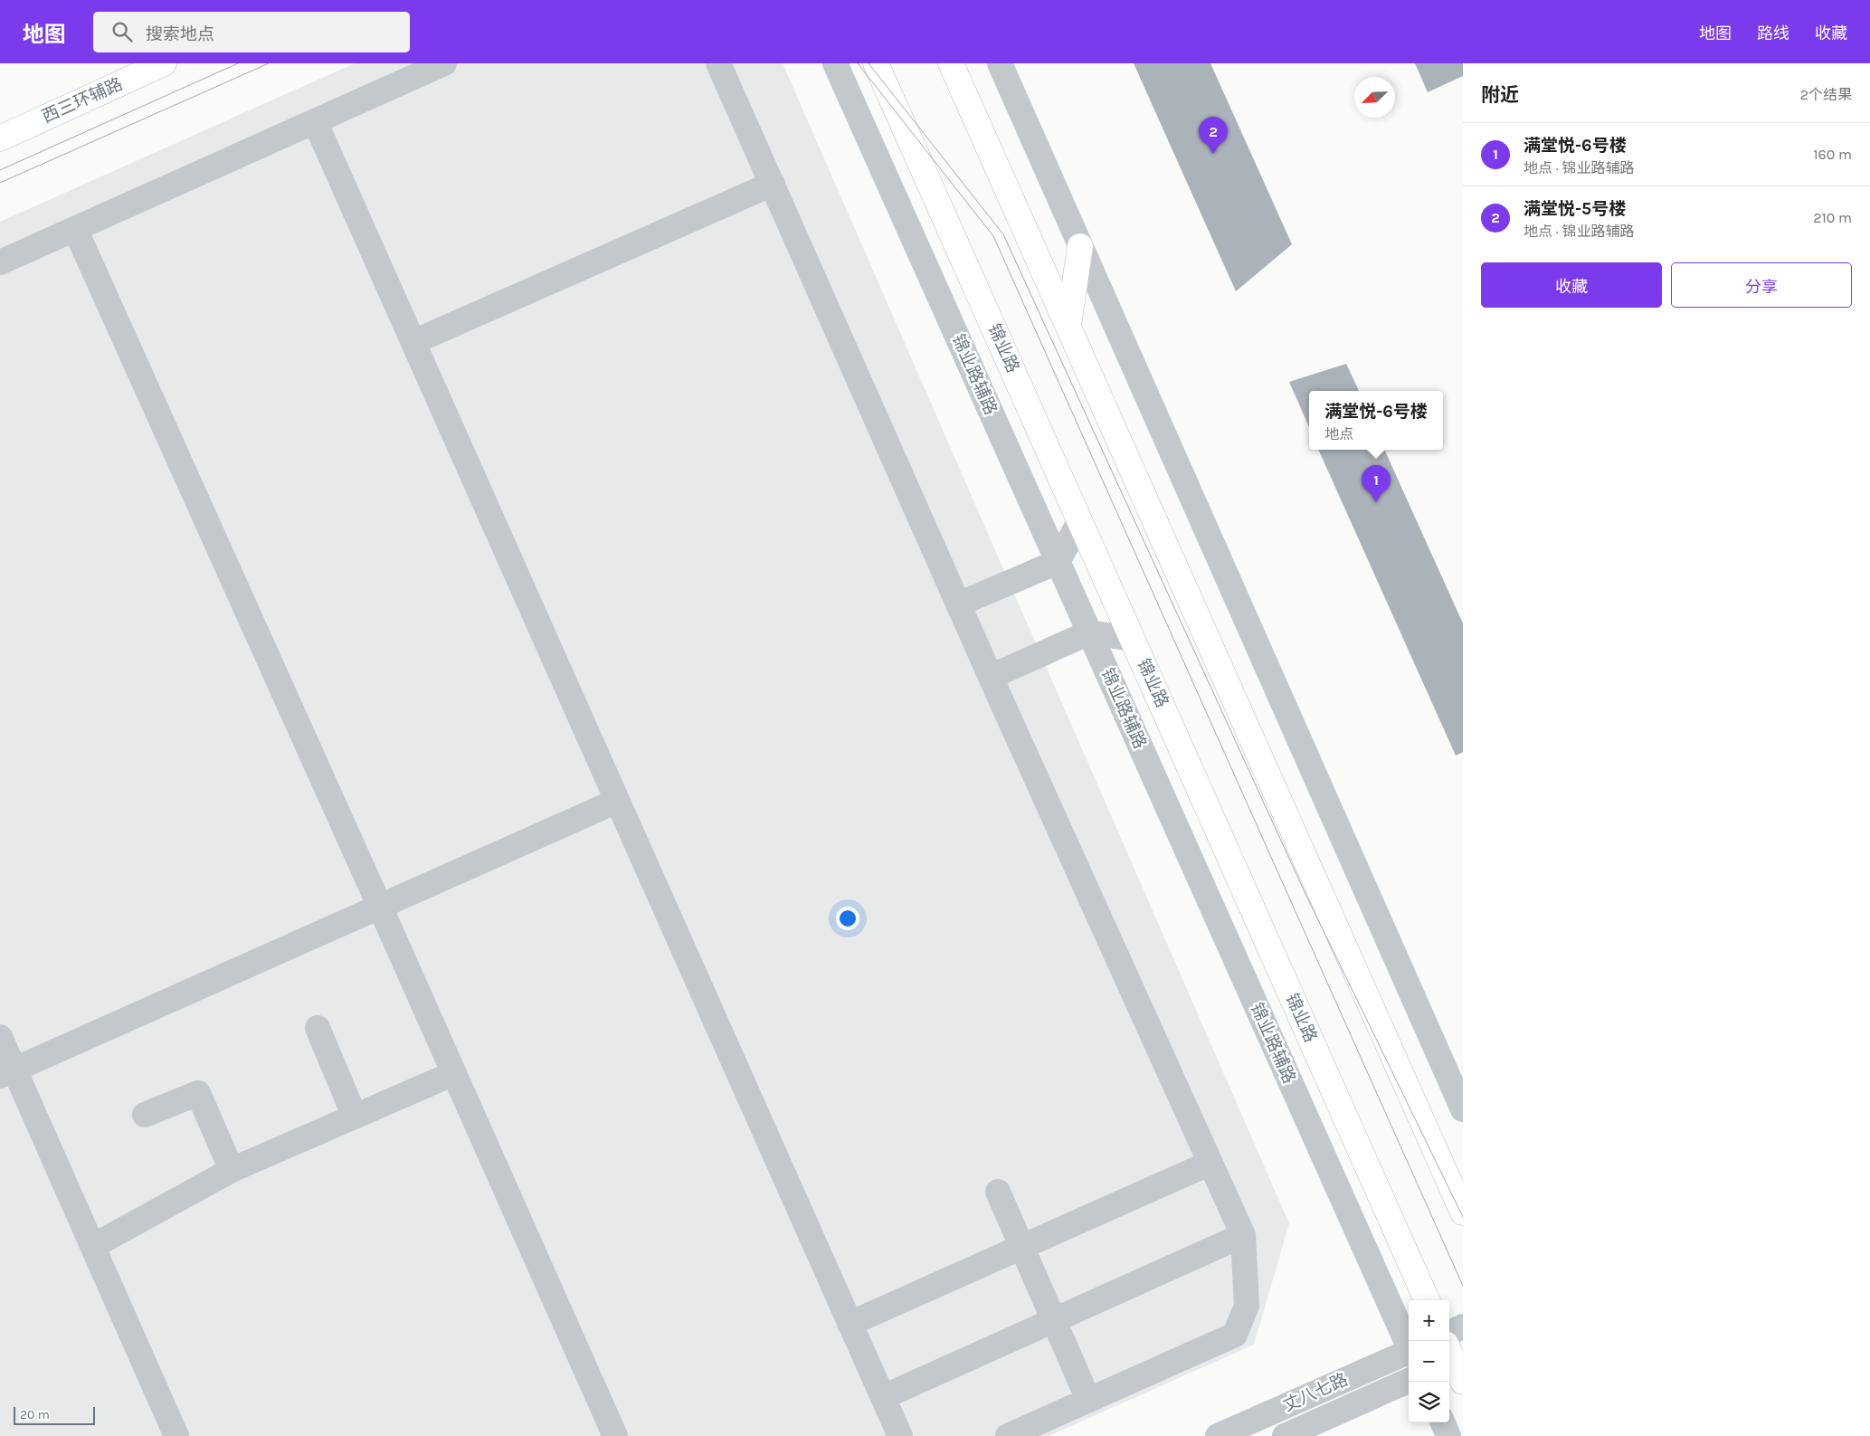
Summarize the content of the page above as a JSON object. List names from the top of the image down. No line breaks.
{"streets":{"main road":["西三环辅路","锦业路"],"street":["锦业路辅路","丈八七路"]},"scale_bar":"20 m","north":"bottom left","page":{"header":"地图","search":"搜索地点","nav":["地图","路线","收藏"],"heading":["附近","2个结果"],"pins":["2","1"],"list":[{"mark":"1","name":"满堂悦-6号楼","note":"地点 · 锦业路辅路","value":"160 m"},{"mark":"2","name":"满堂悦-5号楼","note":"地点 · 锦业路辅路","value":"210 m"}],"buttons":["收藏","分享"],"popup":["满堂悦-6号楼","地点"],"map_buttons":["+","−"],"scale":"20 m"}}
